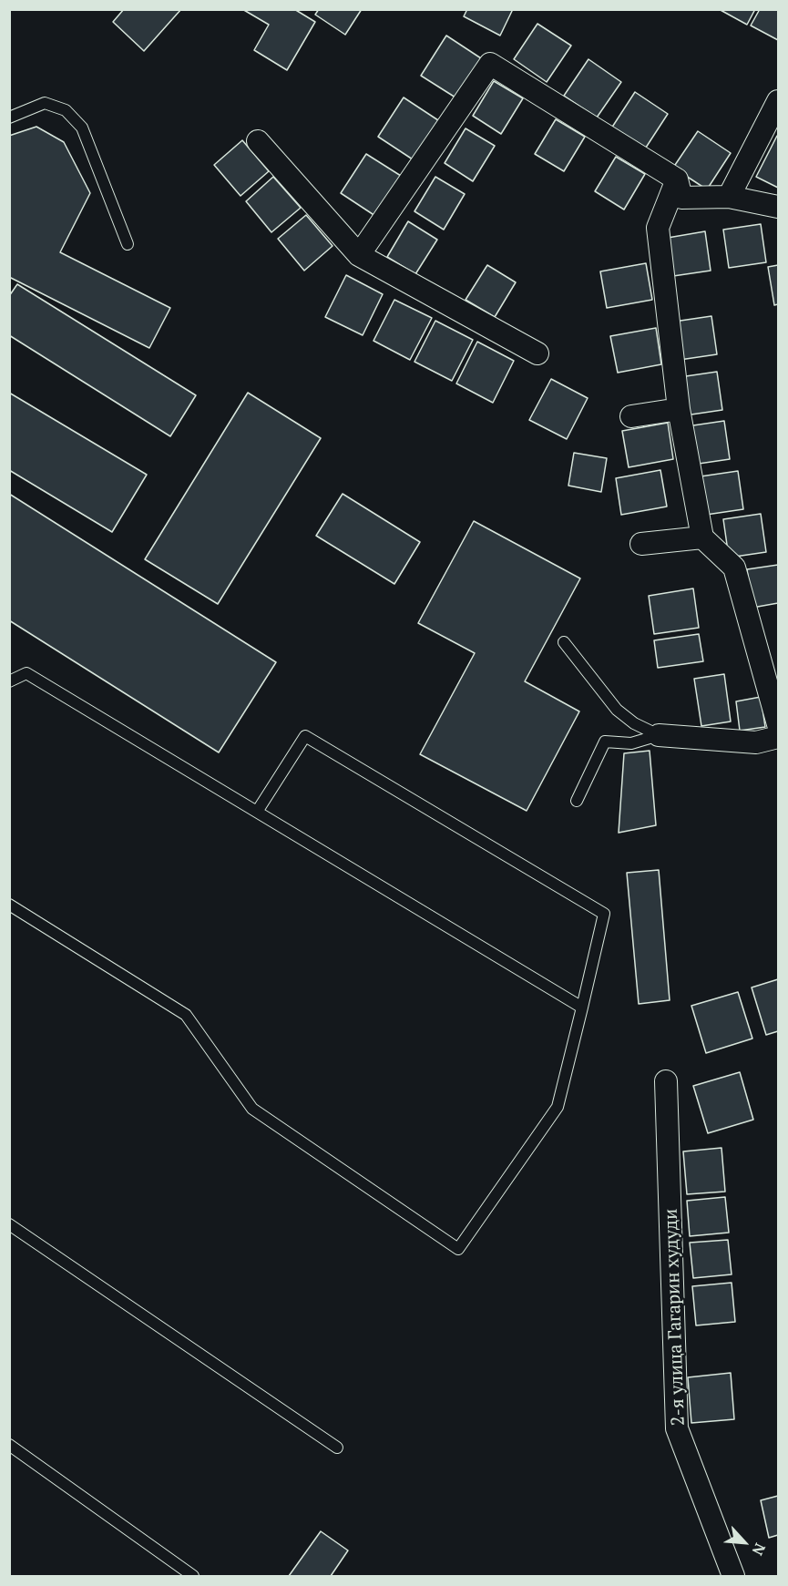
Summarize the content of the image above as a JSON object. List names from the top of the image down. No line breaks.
{"streets":{"street":["2-я улица Гагарин худуди"]},"north":"bottom right"}
